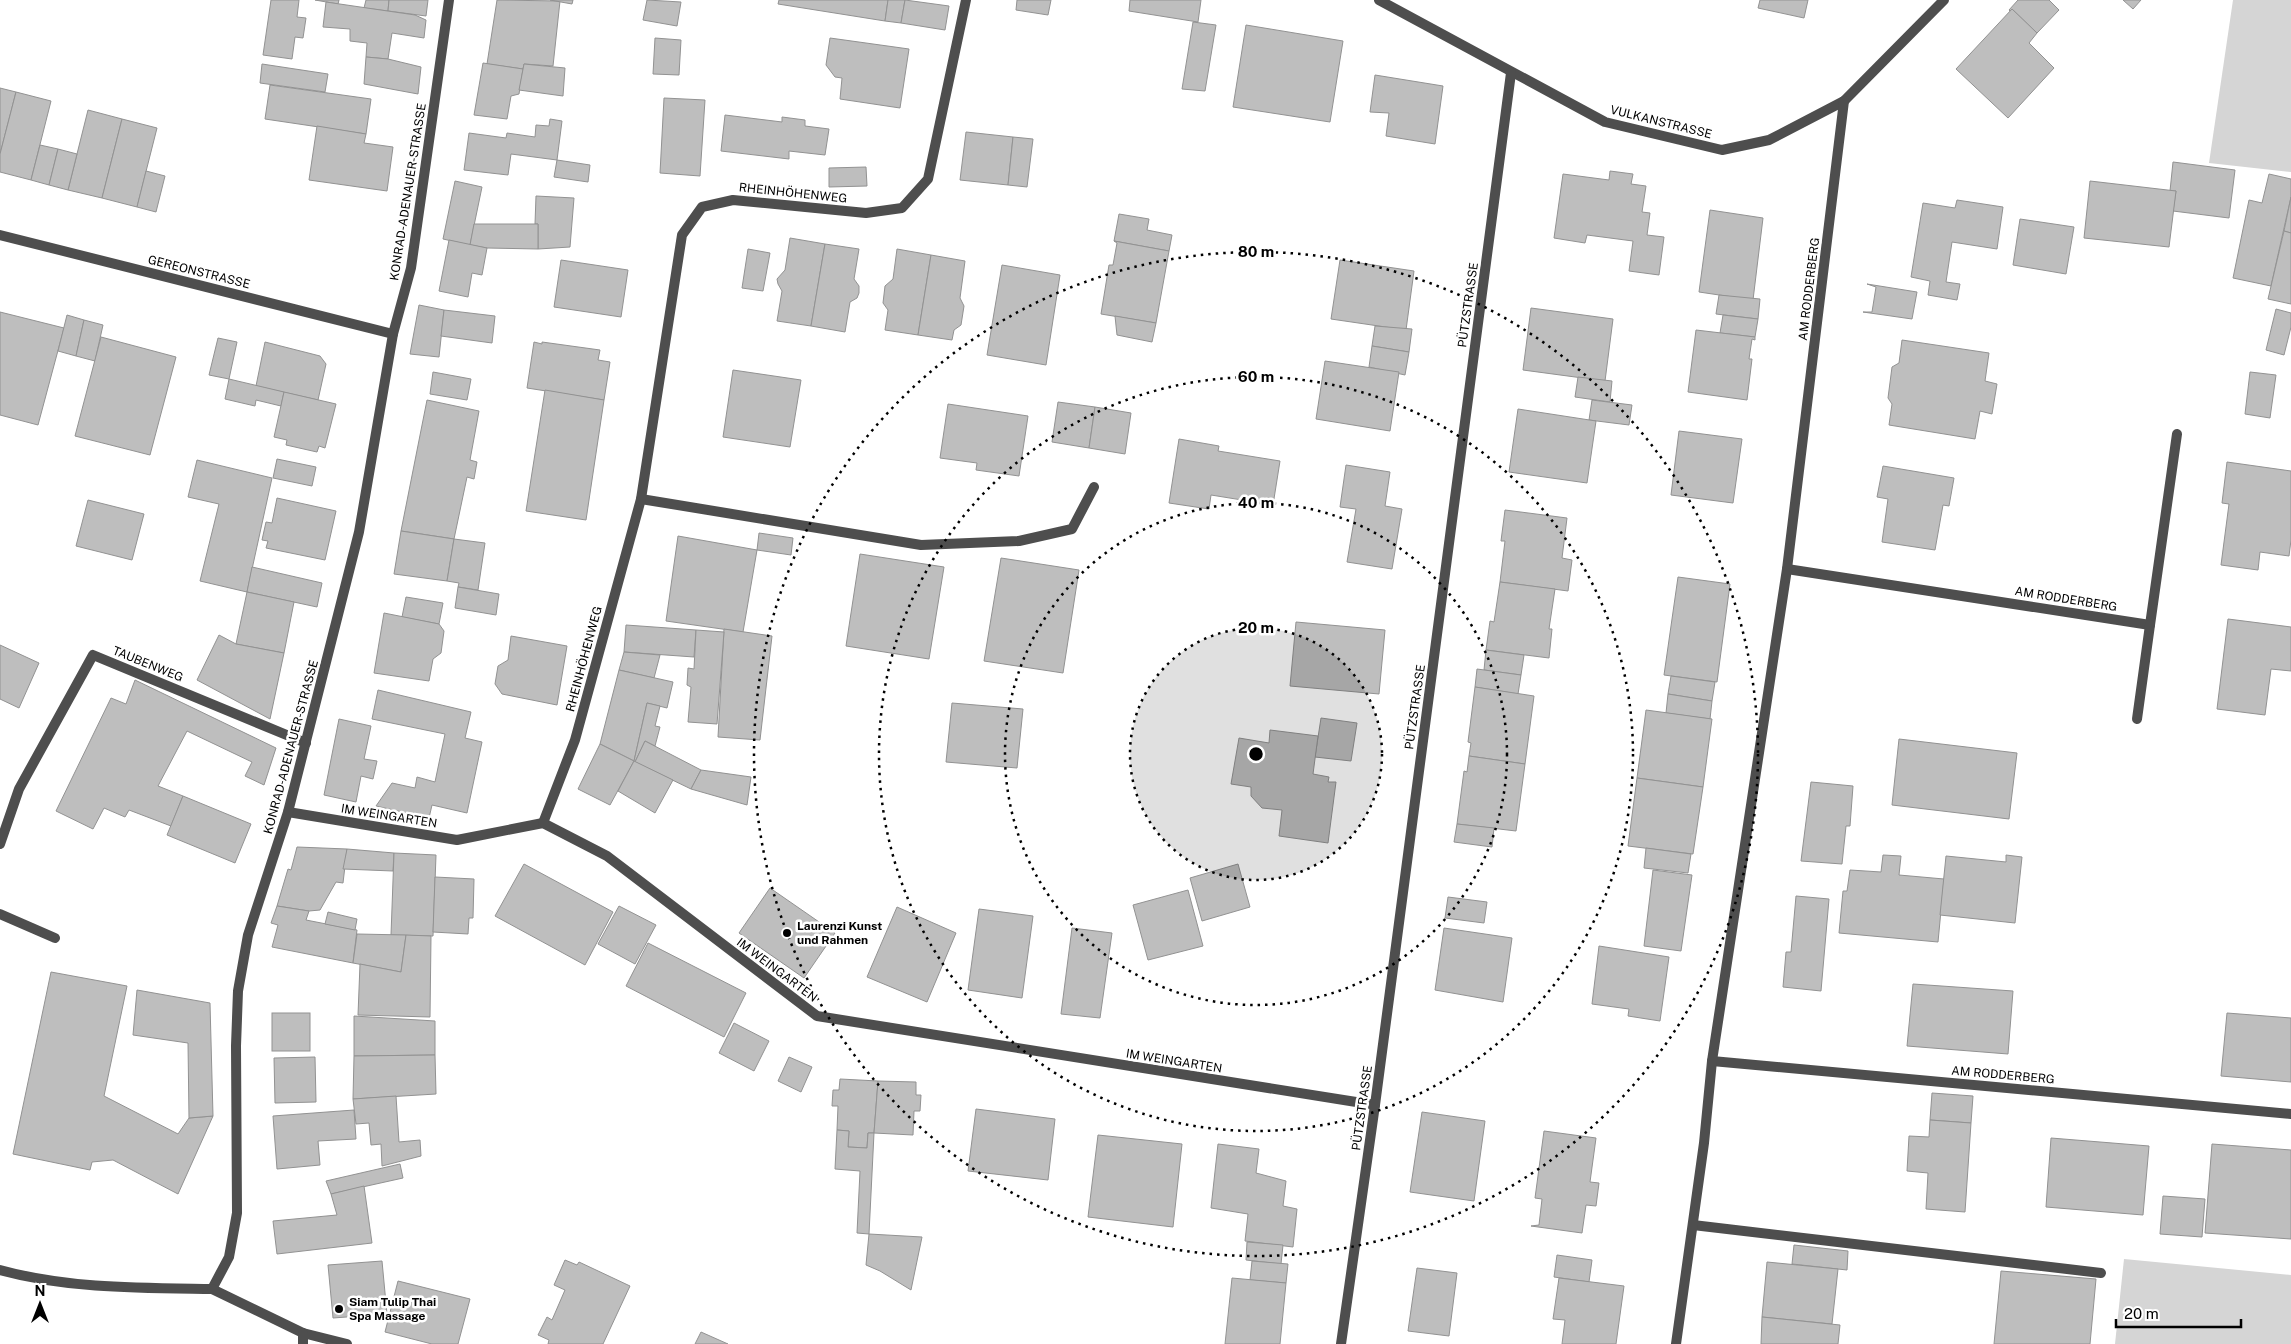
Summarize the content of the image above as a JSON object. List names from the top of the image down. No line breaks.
{"streets":{"street":["VULKANSTRASSE","KONRAD-ADENAUER-STRASSE","RHEINHÖHENWEG","GEREONSTRASSE","AM RODDERBERG","PÜTZSTRASSE","TAUBENWEG","IM WEINGARTEN"]},"crossings":[["VULKANSTRASSE","AM RODDERBERG"],["VULKANSTRASSE","PÜTZSTRASSE"],["KONRAD-ADENAUER-STRASSE","GEREONSTRASSE"],["KONRAD-ADENAUER-STRASSE","TAUBENWEG"],["KONRAD-ADENAUER-STRASSE","IM WEINGARTEN"],["RHEINHÖHENWEG","IM WEINGARTEN"],["PÜTZSTRASSE","IM WEINGARTEN"]],"places":["Laurenzi Kunst und Rahmen","Siam Tulip Thai Spa Massage"],"scale_bar":"20 m","north":"top","rings":["80 m","60 m","40 m","20 m"]}
